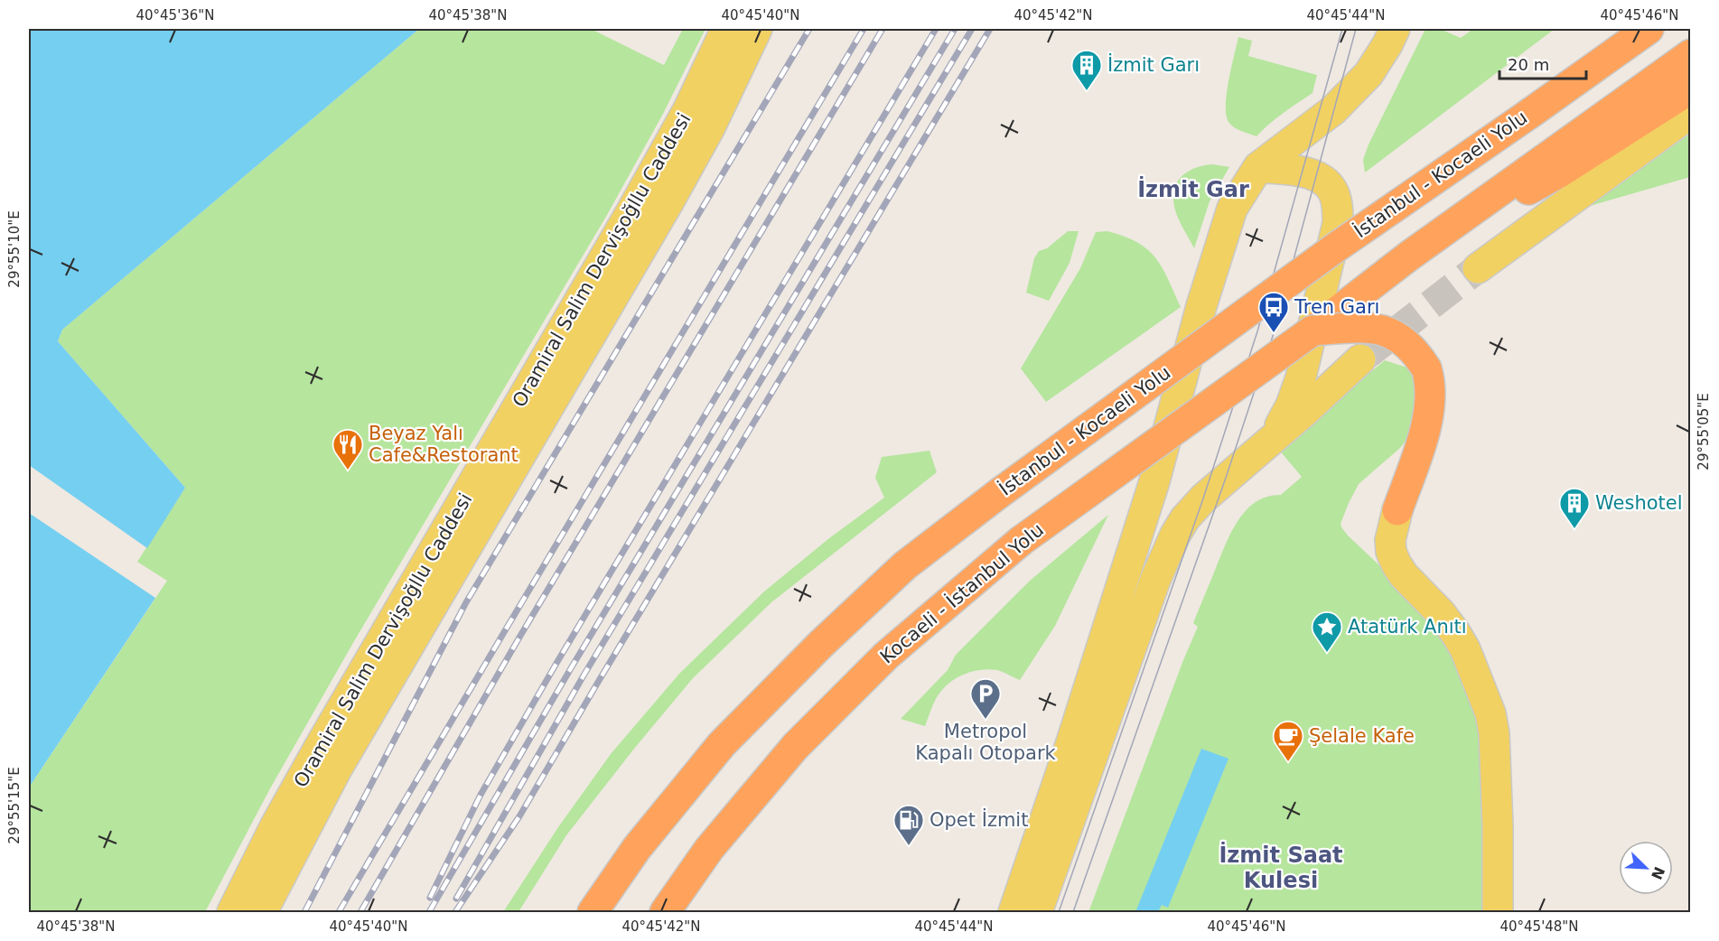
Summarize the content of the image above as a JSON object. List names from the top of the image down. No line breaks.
{"streets":{"highway":["İstanbul - Kocaeli Yolu","Kocaeli - İstanbul Yolu"],"main road":["Oramiral Salim Dervişoğllu Caddesi"]},"districts":["İzmit Gar","İzmit Saat Kulesi"],"places":{"building":["İzmit Garı","Weshotel"],"bus stop":["Tren Garı"],"restaurant":["Beyaz Yalı Cafe&Restorant"],"place":["Atatürk Anıtı"],"parking":["Metropol Kapalı Otopark"],"cafe":["Şelale Kafe"],"fuel station":["Opet İzmit"]},"scale_bar":"20 m","north":"bottom right","coordinates":["40°45'36\"N","40°45'38\"N","40°45'40\"N","40°45'42\"N","40°45'44\"N","40°45'46\"N","29°55'10\"E","29°55'05\"E","29°55'15\"E","40°45'48\"N"]}
